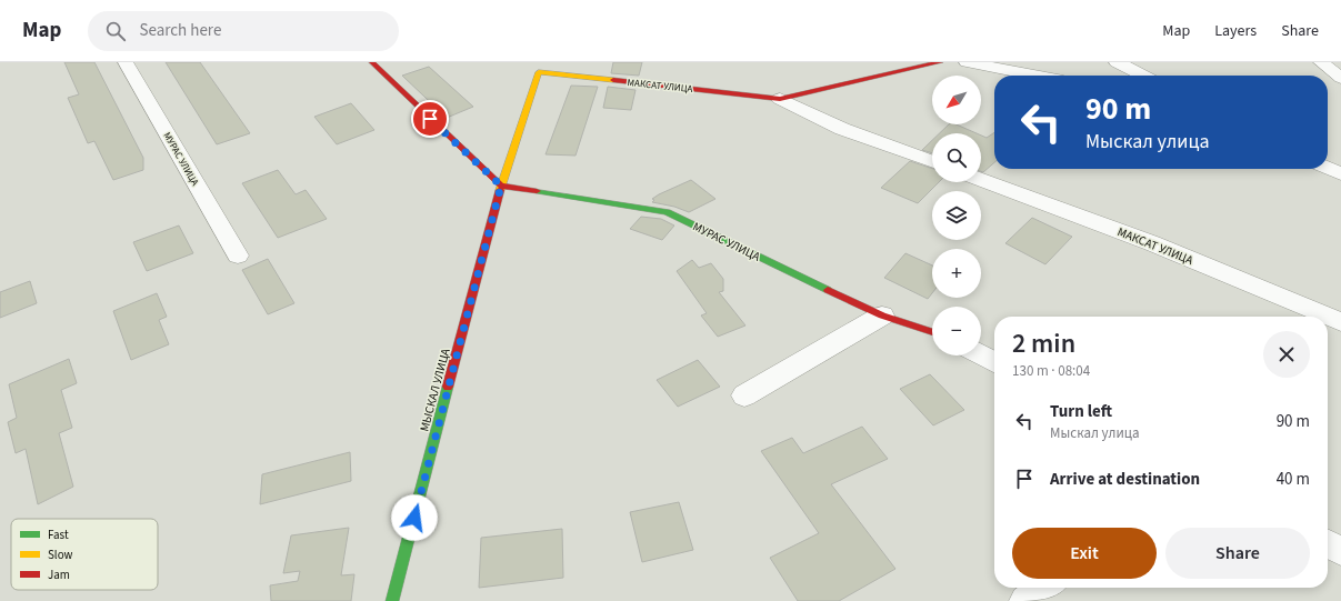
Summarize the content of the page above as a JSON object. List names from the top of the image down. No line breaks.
{"streets":{"street":["МАКСАТ УЛИЦА","МУРАС УЛИЦА","МЫСКАЛ УЛИЦА"]},"crossings":[["МАКСАТ УЛИЦА","МЫСКАЛ УЛИЦА"],["МУРАС УЛИЦА","МЫСКАЛ УЛИЦА"]],"legend":["Fast","Slow","Jam"],"north":"bottom left","page":{"header":"Map","search":"Search here","nav":["Map","Layers","Share"],"map_buttons":["+","−"],"turn":["90 m","Мыскал улица"],"heading":["2 min","130 m · 08:04"],"list":[{"name":"Turn left","note":"Мыскал улица","value":"90 m"},{"name":"Arrive at destination","value":"40 m"}],"buttons":["Exit","Share"]}}
